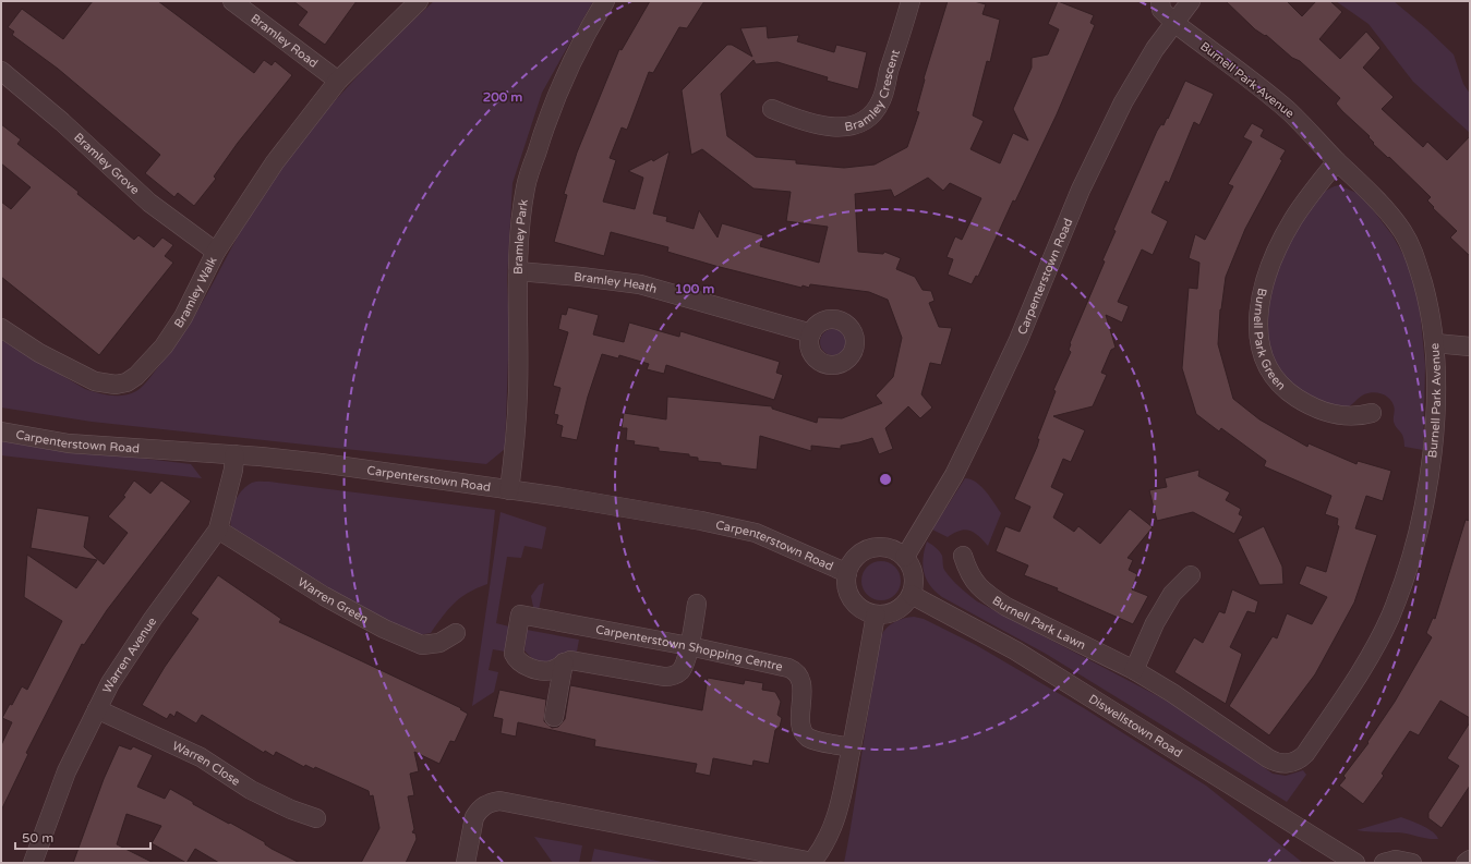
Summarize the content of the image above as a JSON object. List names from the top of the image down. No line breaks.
{"streets":{"street":["Bramley Road","Burnell Park Avenue","Bramley Crescent","Bramley Grove","Bramley Park","Carpenterstown Road","Bramley Heath","Bramley Walk","Burnell Park Green","Warren Green","Burnell Park Lawn","Carpenterstown Shopping Centre","Warren Avenue","Diswellstown Road","Warren Close"]},"crossings":[["Bramley Road","Bramley Walk"],["Burnell Park Avenue","Carpenterstown Road"],["Burnell Park Avenue","Burnell Park Green"],["Burnell Park Avenue","Burnell Park Lawn"],["Bramley Grove","Bramley Walk"],["Bramley Park","Carpenterstown Road"],["Bramley Park","Bramley Heath"],["Carpenterstown Road","Warren Avenue"],["Carpenterstown Road","Diswellstown Road"],["Warren Green","Warren Avenue"],["Warren Avenue","Warren Close"]],"scale_bar":"50 m","rings":["200 m","100 m"]}
